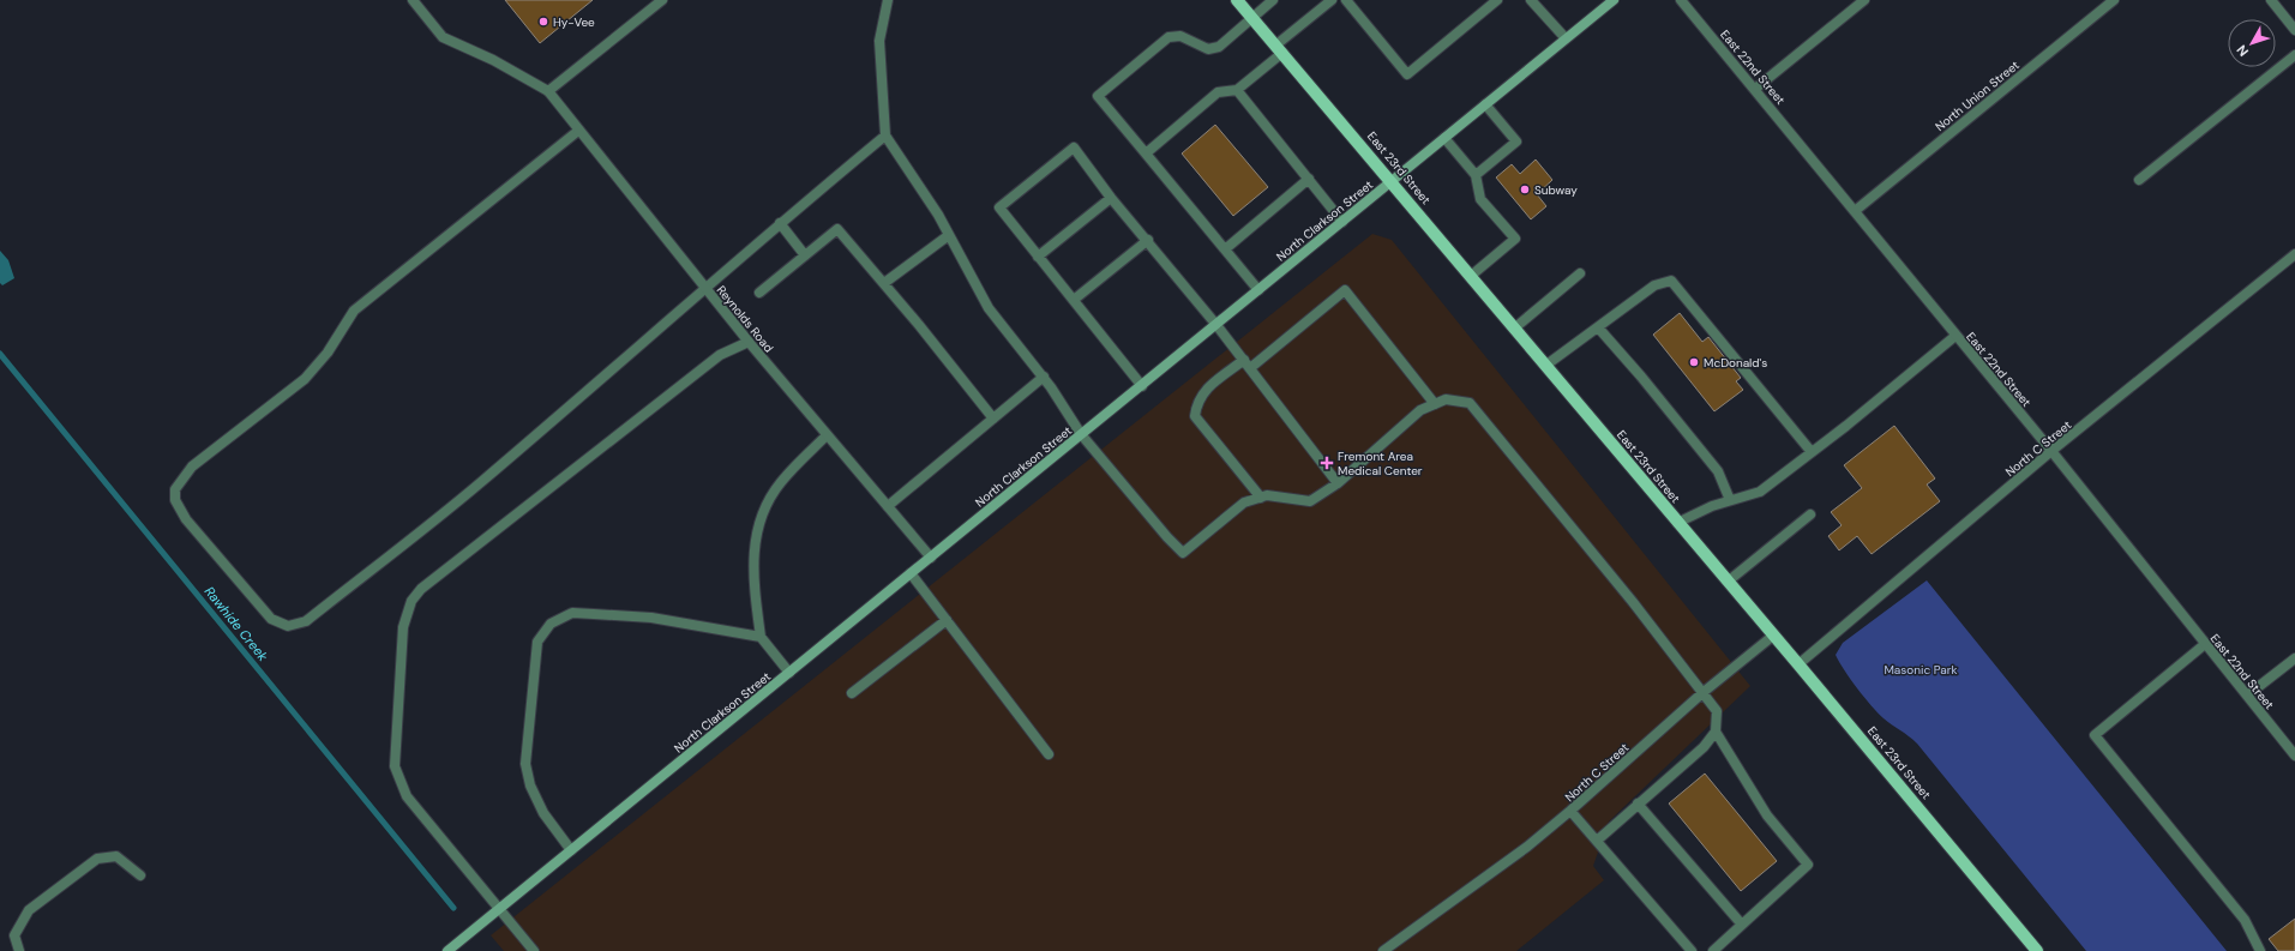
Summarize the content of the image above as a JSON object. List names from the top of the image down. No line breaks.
{"streets":{"main road":["East 23rd Street"],"street":["East 22nd Street","North Union Street","North Clarkson Street","Reynolds Road","North C Street"]},"crossings":[["East 22nd Street","North Union Street"],["East 22nd Street","North C Street"],["East 23rd Street","North Clarkson Street"],["East 23rd Street","North C Street"],["North Clarkson Street","Reynolds Road"]],"water":["Rawhide Creek"],"parks":["Masonic Park"],"places":{"other":["Hy-Vee","Subway","McDonald's"],"health":["Fremont Area Medical Center"]},"north":"bottom left"}
